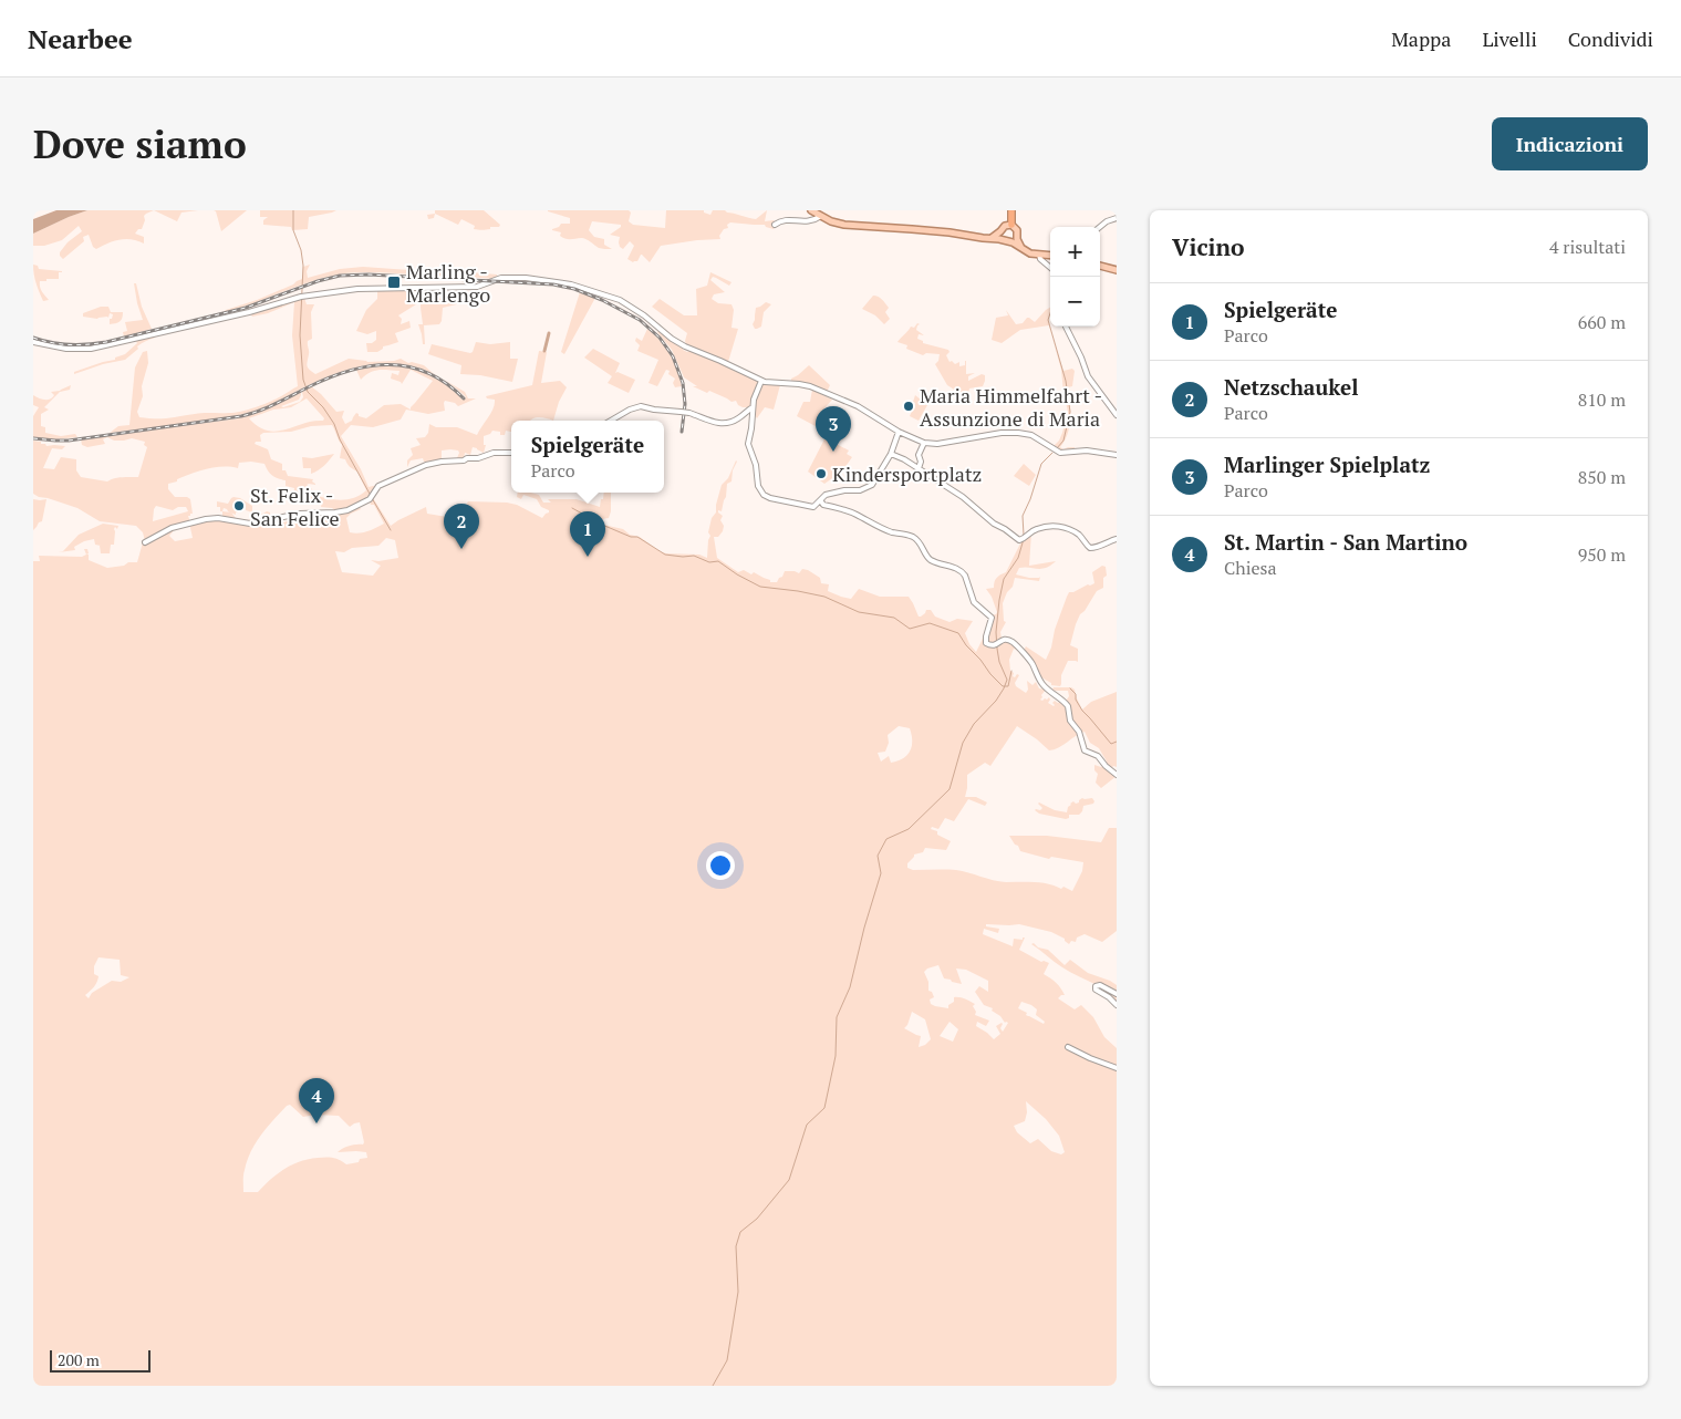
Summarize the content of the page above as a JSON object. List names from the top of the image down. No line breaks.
{"places":{"transit":["Marling - Marlengo"],"other":["Maria Himmelfahrt - Assunzione di Maria","Kindersportplatz","St. Felix - San Felice"]},"scale_bar":"200 m","page":{"header":"Nearbee","nav":["Mappa","Livelli","Condividi"],"buttons":"Indicazioni","title":"Dove siamo","heading":["Vicino","4 risultati"],"map_buttons":["+","−"],"list":[{"mark":"1","name":"Spielgeräte","note":"Parco","value":"660 m"},{"mark":"2","name":"Netzschaukel","note":"Parco","value":"810 m"},{"mark":"3","name":"Marlinger Spielplatz","note":"Parco","value":"850 m"},{"mark":"4","name":"St. Martin - San Martino","note":"Chiesa","value":"950 m"}],"pins":["3","2","1","4"],"popup":["Spielgeräte","Parco"],"scale":"200 m"}}
